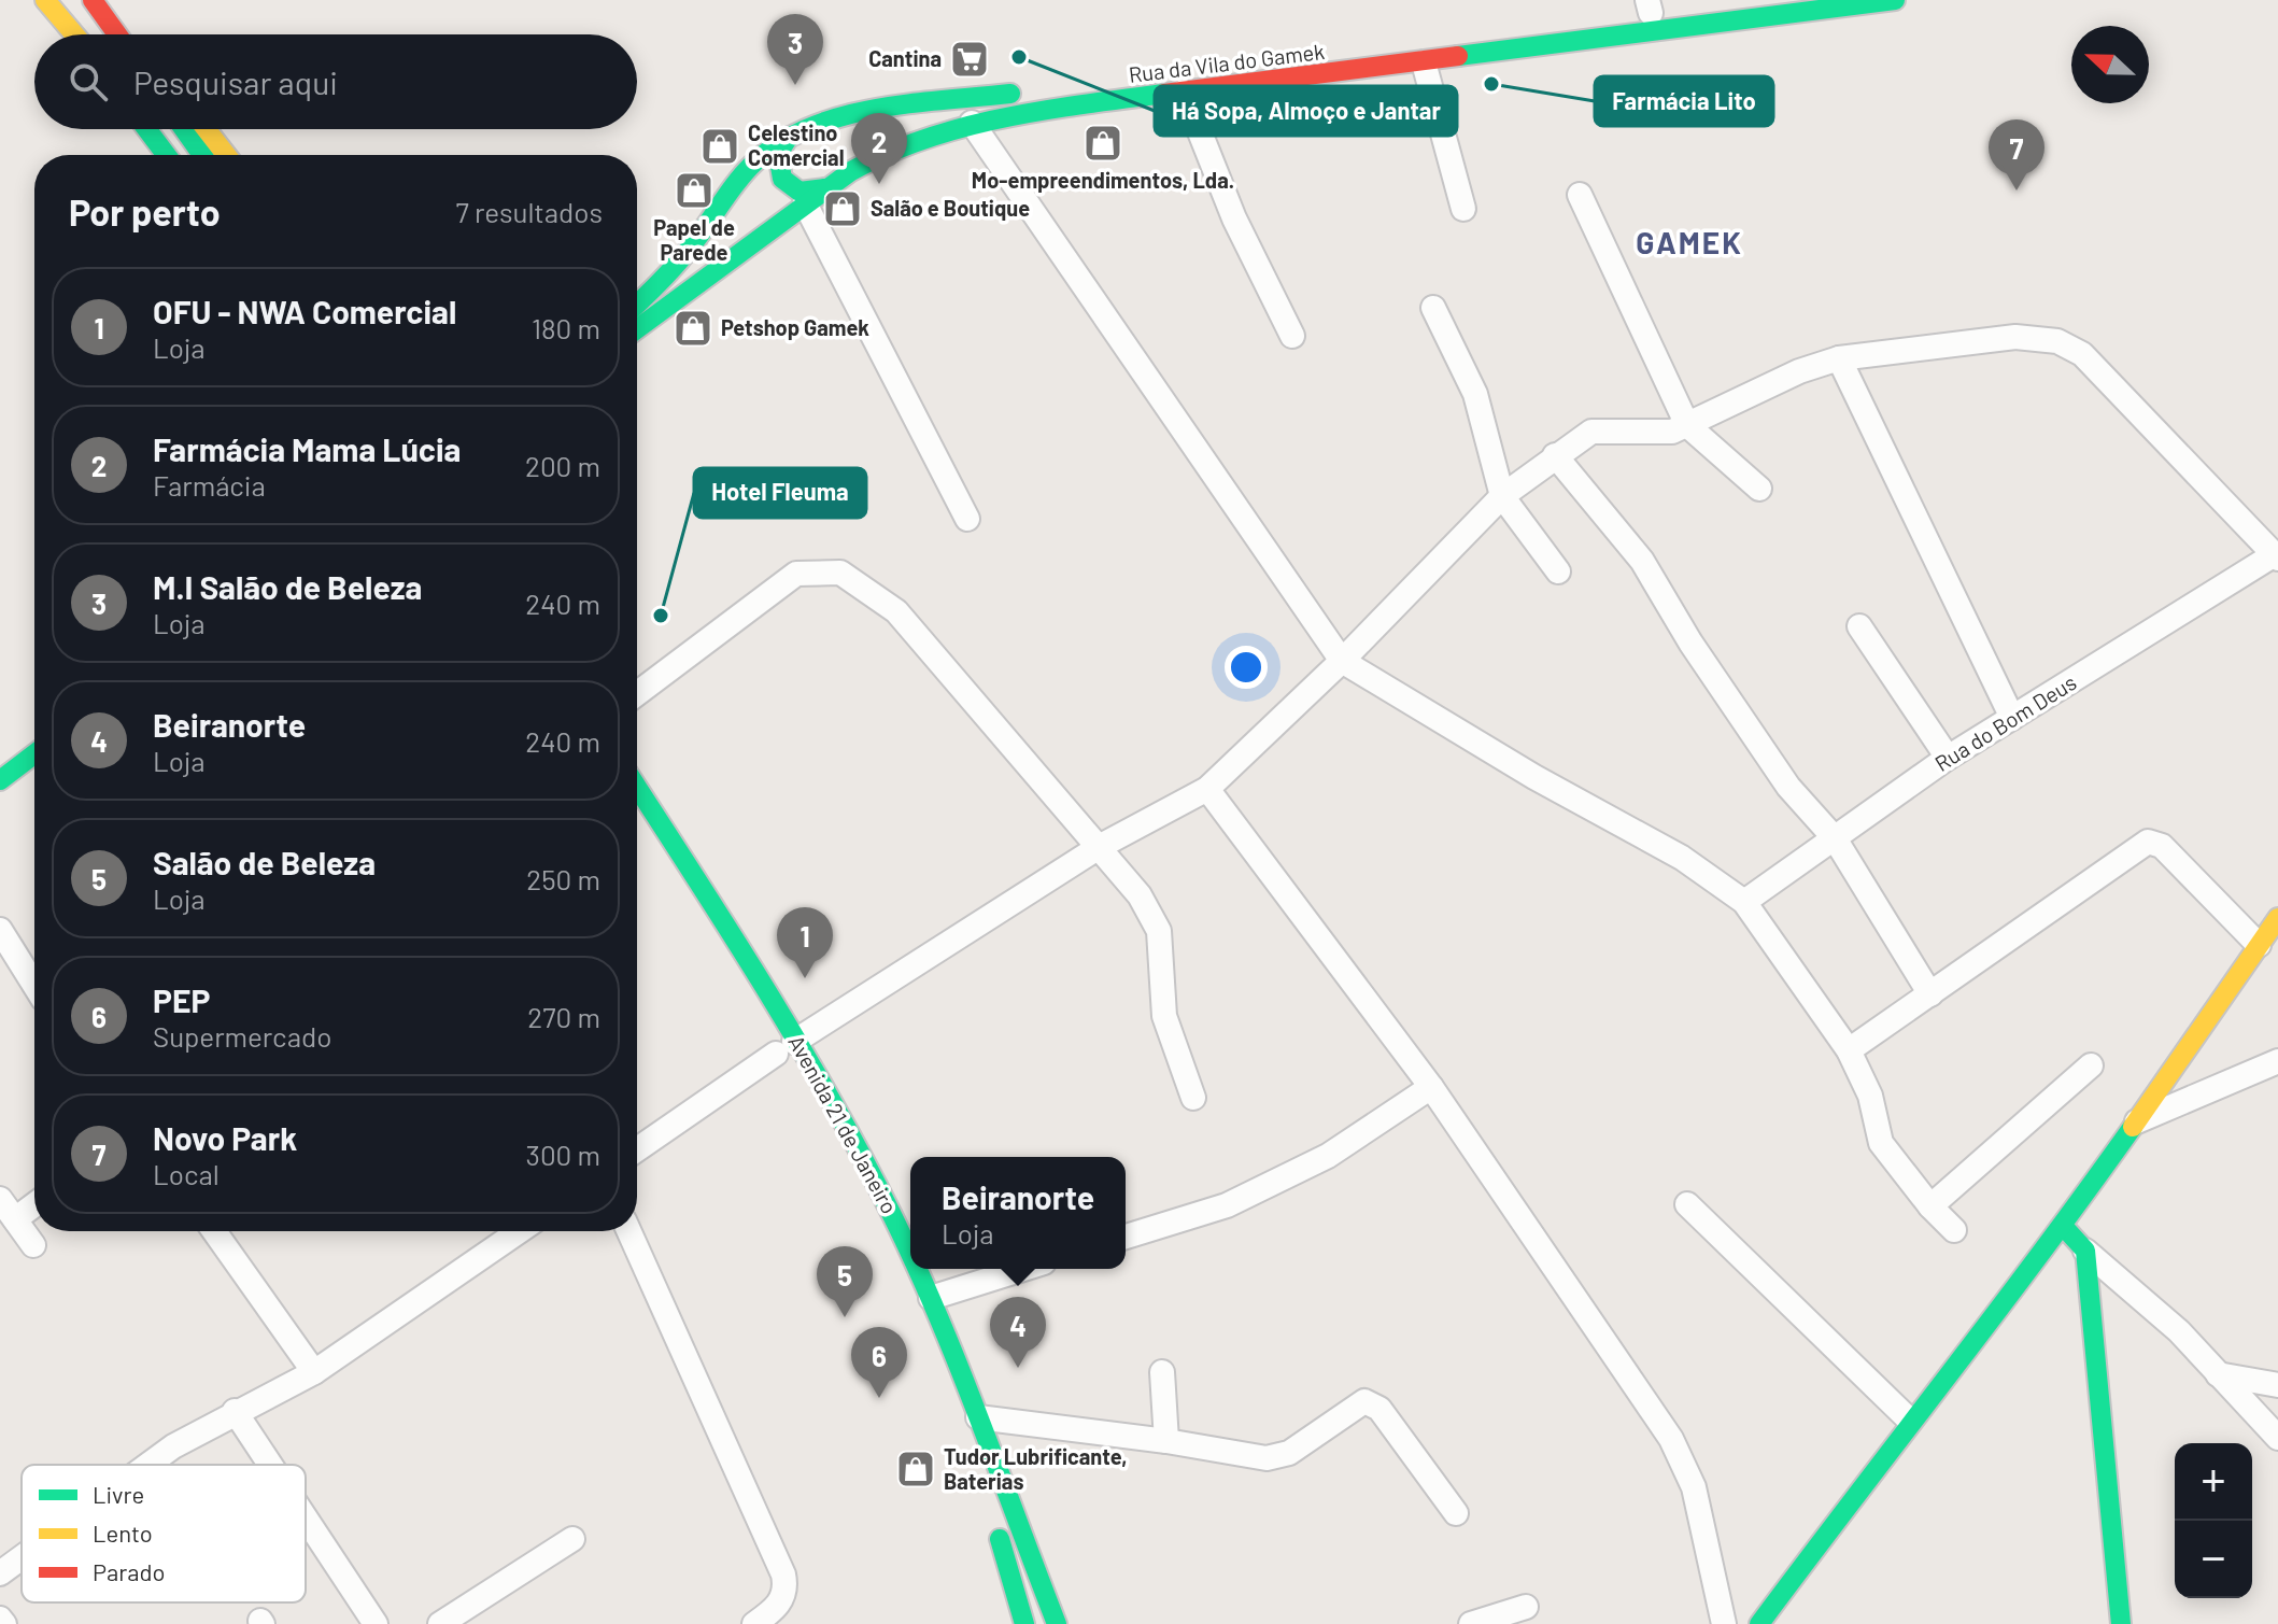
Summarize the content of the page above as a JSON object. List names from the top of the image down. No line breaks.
{"streets":{"main road":["Rua da Vila do Gamek","Avenida 21 de Janeiro"],"street":["Rua do Bom Deus"]},"districts":["GAMEK"],"places":{"other":["Há Sopa, Almoço e Jantar","Farmácia Lito","Hotel Fleuma"],"supermarket":["Cantina"],"shop":["Mo-empreendimentos, Lda.","Celestino Comercial","Papel de Parede","Salão e Boutique","Petshop Gamek","Tudor Lubrificante, Baterias"]},"legend":["Livre","Lento","Parado"],"north":"left","page":{"pins":["3","2","7","1","5","4","6"],"search":"Pesquisar aqui","heading":["Por perto","7 resultados"],"list":[{"mark":"1","name":"OFU - NWA Comercial","note":"Loja","value":"180 m"},{"mark":"2","name":"Farmácia Mama Lúcia","note":"Farmácia","value":"200 m"},{"mark":"3","name":"M.I Salão de Beleza","note":"Loja","value":"240 m"},{"mark":"4","name":"Beiranorte","note":"Loja","value":"240 m"},{"mark":"5","name":"Salão de Beleza","note":"Loja","value":"250 m"},{"mark":"6","name":"PEP","note":"Supermercado","value":"270 m"},{"mark":"7","name":"Novo Park","note":"Local","value":"300 m"}],"popup":["Beiranorte","Loja"],"map_buttons":["+","−"]}}
